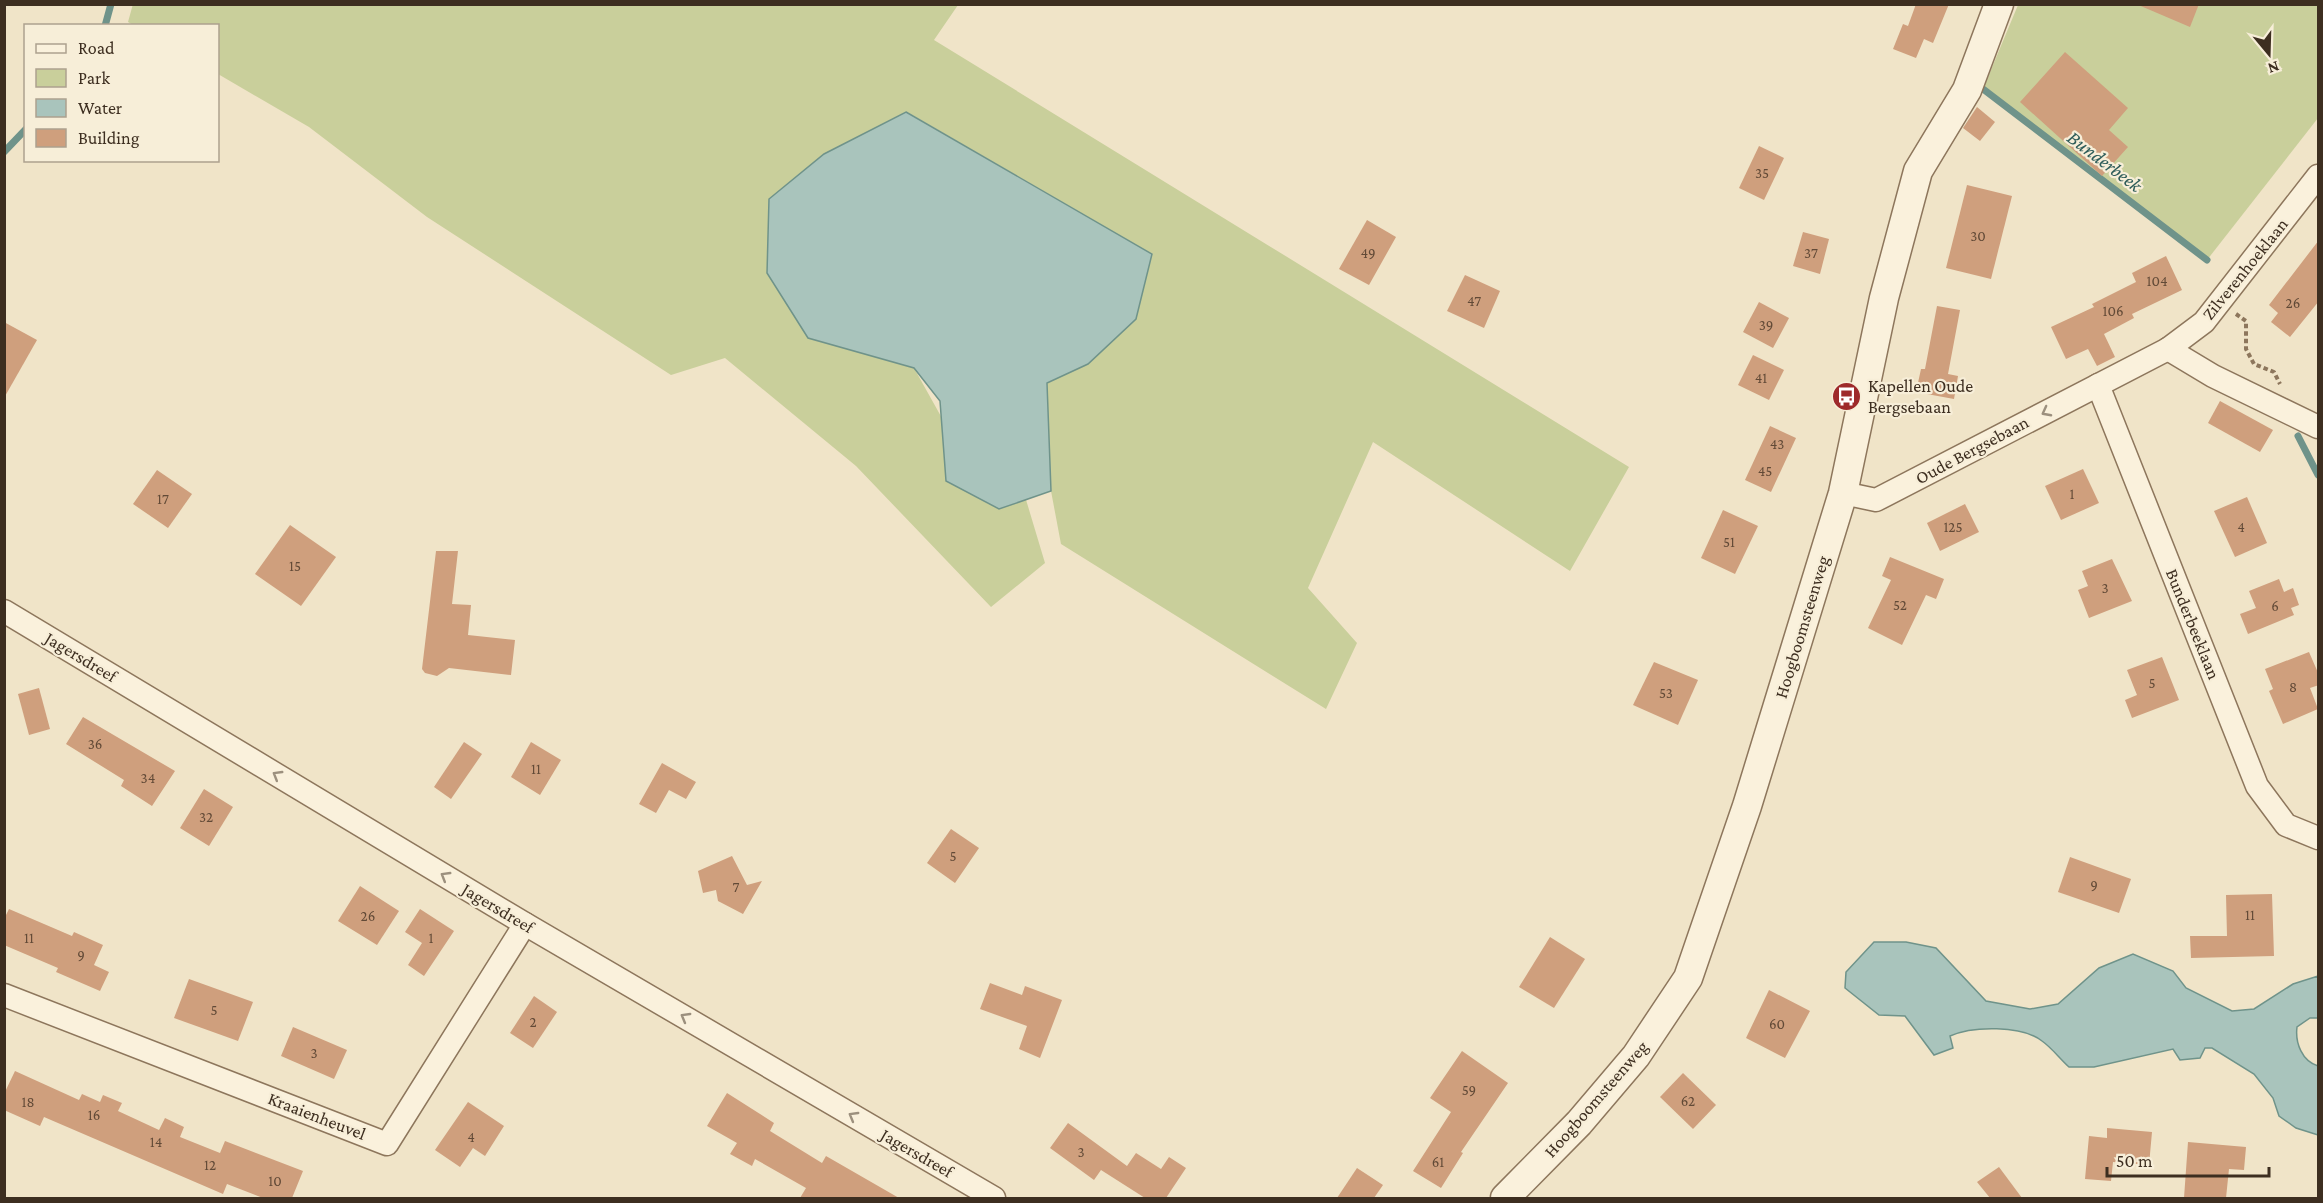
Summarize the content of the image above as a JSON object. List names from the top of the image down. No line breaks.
{"streets":{"street":["Zilverenhoeklaan","Oude Bergsebaan","Bunderbeeklaan","Hoogboomsteenweg","Jagersdreef","Kraaienheuvel"]},"crossings":[["Zilverenhoeklaan","Oude Bergsebaan"],["Zilverenhoeklaan","Bunderbeeklaan"],["Oude Bergsebaan","Bunderbeeklaan"],["Oude Bergsebaan","Hoogboomsteenweg"],["Jagersdreef","Kraaienheuvel"]],"one_way":["Oude Bergsebaan","Jagersdreef"],"water":["Bunderbeek"],"places":{"bus stop":["Kapellen Oude Bergsebaan"]},"house_numbers":["35","30","49","37","104","47","26","106","39","41","43","45","1","17","125","4","51","15","3","52","6","5","8","53","36","11","34","32","5","9","7","11","26","11","1","9","5","2","60","3","59","62","18","16","4","14","3","61","12","10"],"legend":["Road","Park","Water","Building"],"scale_bar":"50 m","north":"bottom"}
